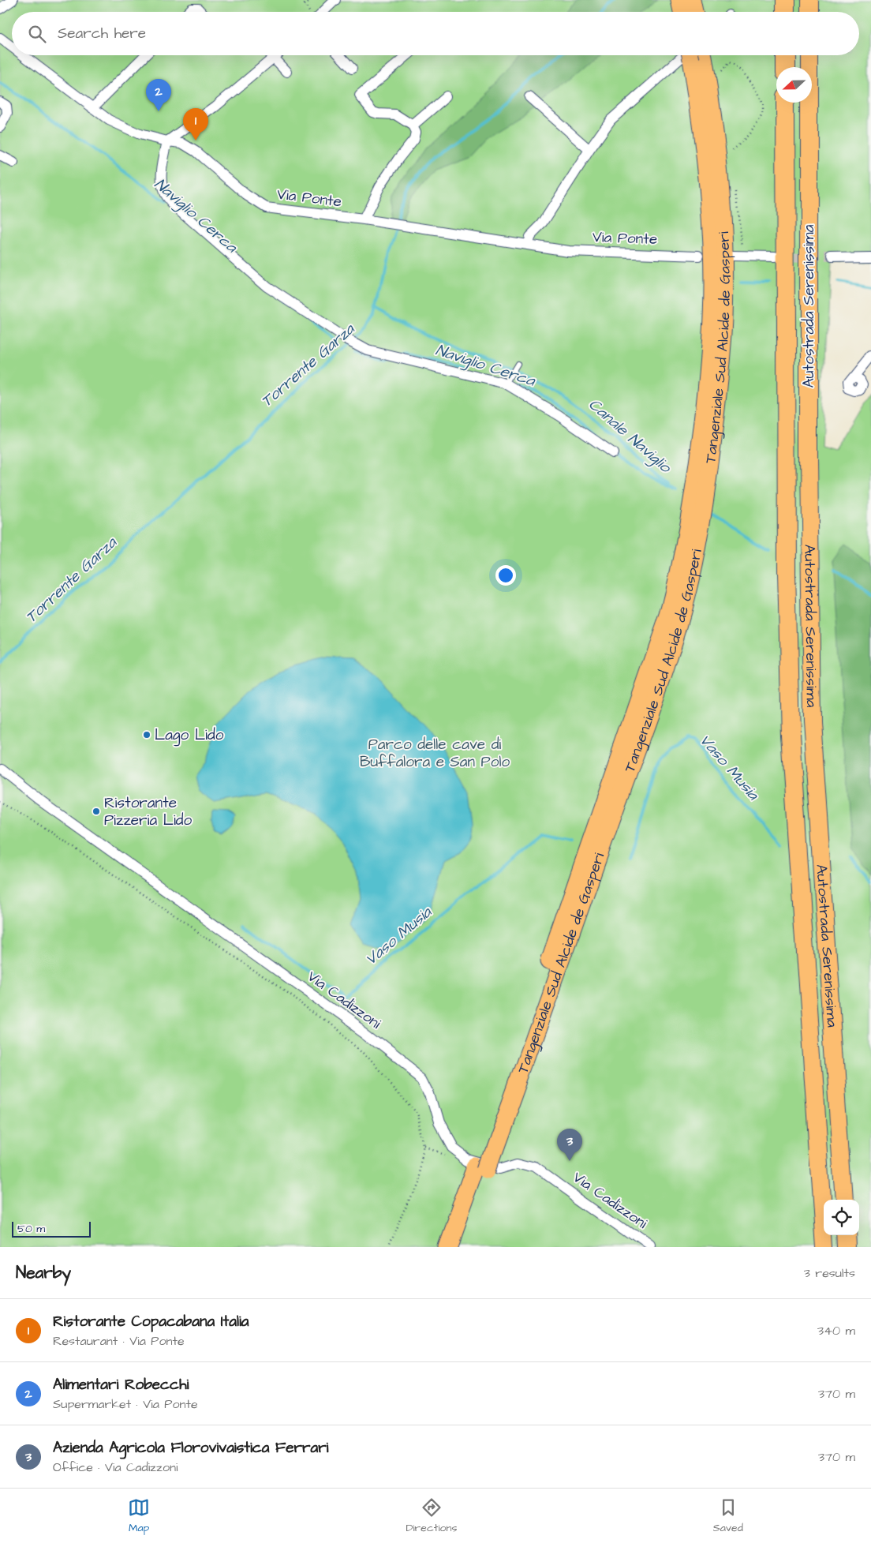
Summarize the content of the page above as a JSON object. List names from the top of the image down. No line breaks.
{"streets":{"highway":["Autostrada Serenissima","Tangenziale Sud Alcide de Gasperi"],"street":["Via Ponte","Via Cadizzoni"]},"water":["Naviglio Cerca","Torrente Garza","Canale Naviglio","Vaso Musia"],"parks":["Parco delle cave di Buffalora e San Polo"],"places":["Lago Lido","Ristorante Pizzeria Lido"],"scale_bar":"50 m","north":"left","page":{"search":"Search here","pins":["2","1","3"],"scale":"50 m","heading":["Nearby","3 results"],"list":[{"mark":"1","name":"Ristorante Copacabana Italia","note":"Restaurant · Via Ponte","value":"340 m"},{"mark":"2","name":"Alimentari Robecchi","note":"Supermarket · Via Ponte","value":"370 m"},{"mark":"3","name":"Azienda Agricola Florovivaistica Ferrari","note":"Office · Via Cadizzoni","value":"370 m"}],"nav":["Map","Directions","Saved"]}}
